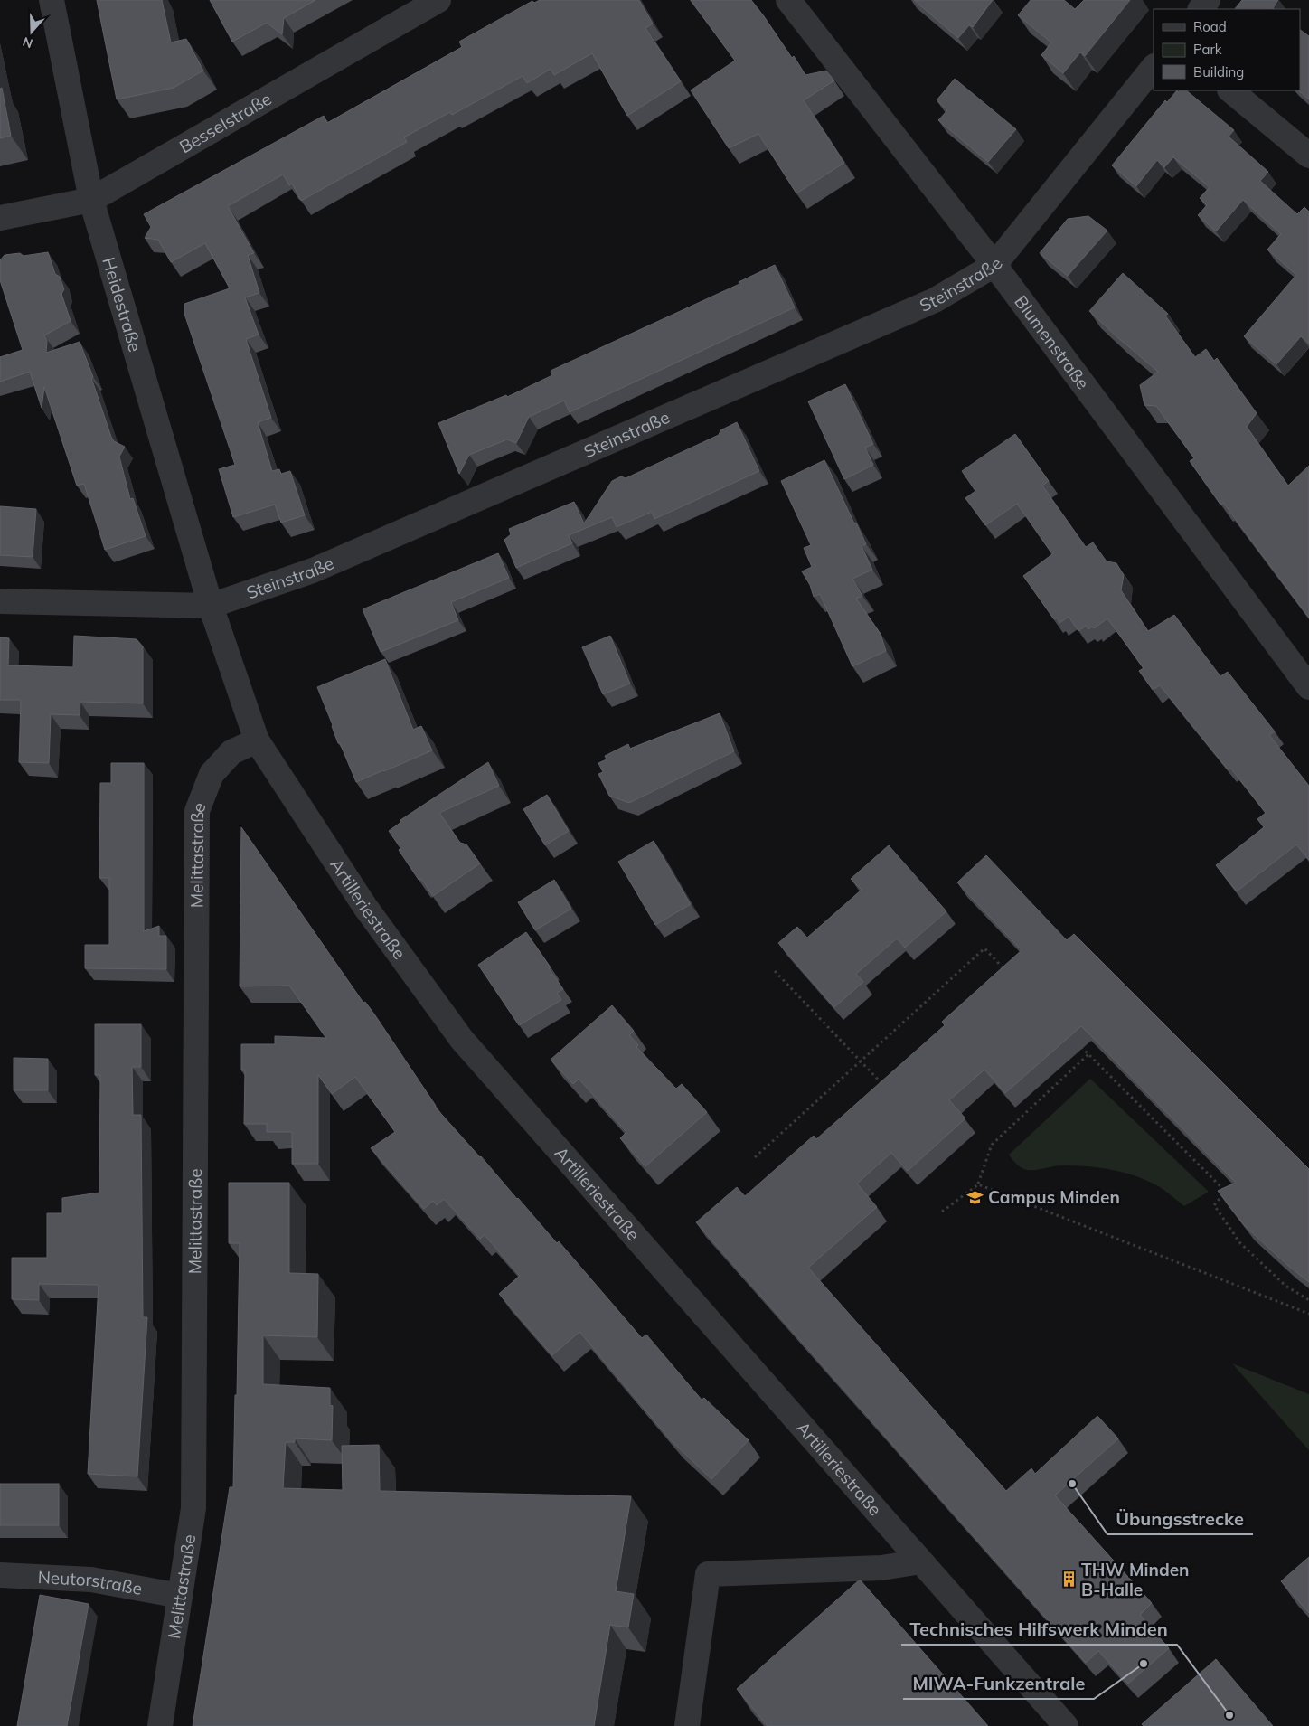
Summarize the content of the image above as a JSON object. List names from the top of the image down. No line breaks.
{"streets":{"street":["Besselstraße","Steinstraße","Heidestraße","Blumenstraße","Melittastraße","Artilleriestraße","Neutorstraße"]},"crossings":[["Besselstraße","Heidestraße"],["Steinstraße","Heidestraße"],["Steinstraße","Blumenstraße"],["Steinstraße","Artilleriestraße"],["Heidestraße","Artilleriestraße"],["Melittastraße","Artilleriestraße"],["Melittastraße","Neutorstraße"]],"places":{"school or university":["Campus Minden"],"other":["Übungsstrecke","MIWA-Funkzentrale","Technisches Hilfswerk Minden"],"building":["THW Minden B-Halle"]},"legend":["Road","Park","Building"],"north":"bottom"}
